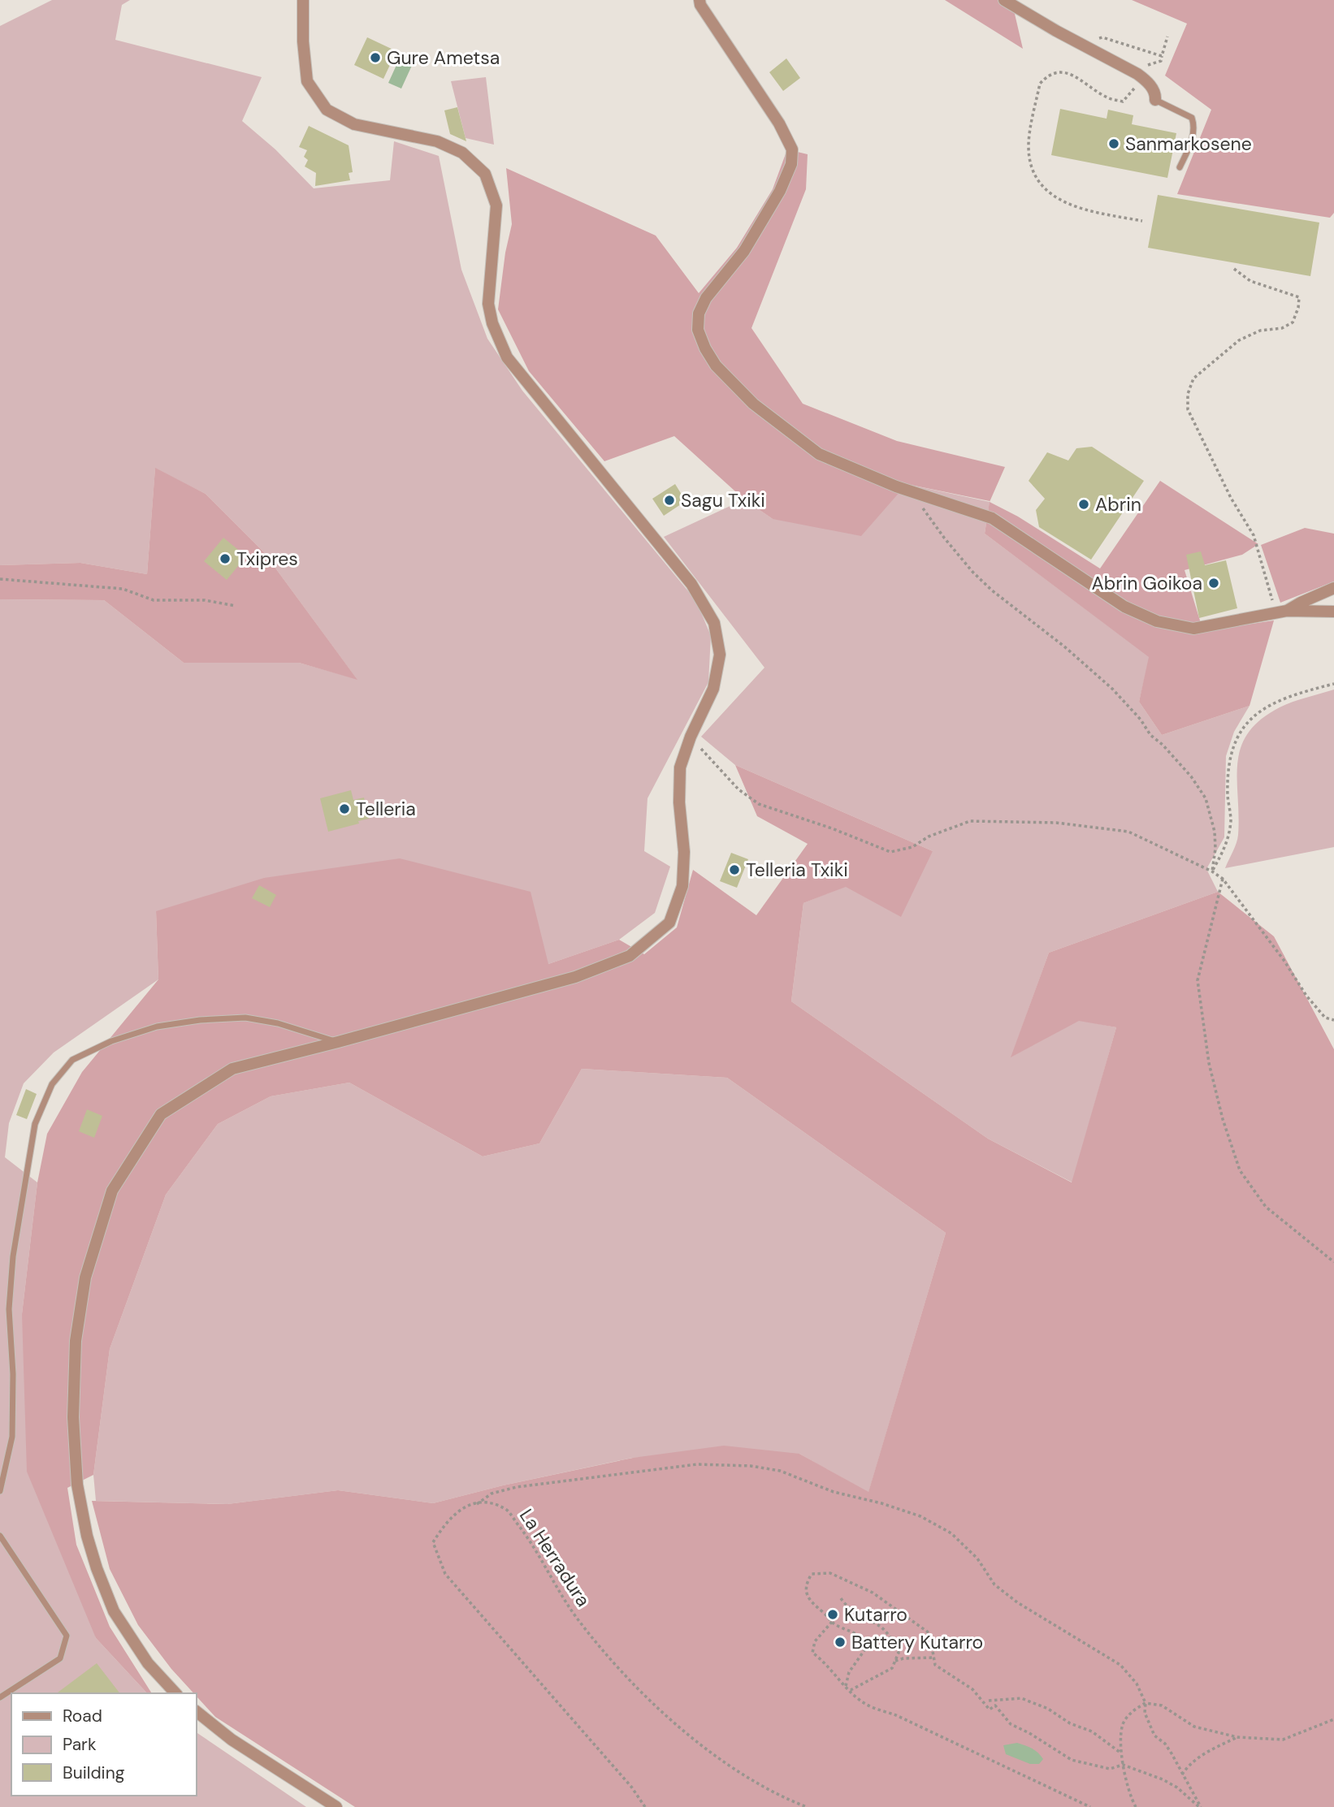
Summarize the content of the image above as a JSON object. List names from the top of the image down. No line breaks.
{"streets":{"path":["La Herradura"]},"places":["Gure Ametsa","Sanmarkosene","Sagu Txiki","Abrin","Txipres","Abrin Goikoa","Telleria","Telleria Txiki","Kutarro","Battery Kutarro"],"legend":["Road","Park","Building"]}
